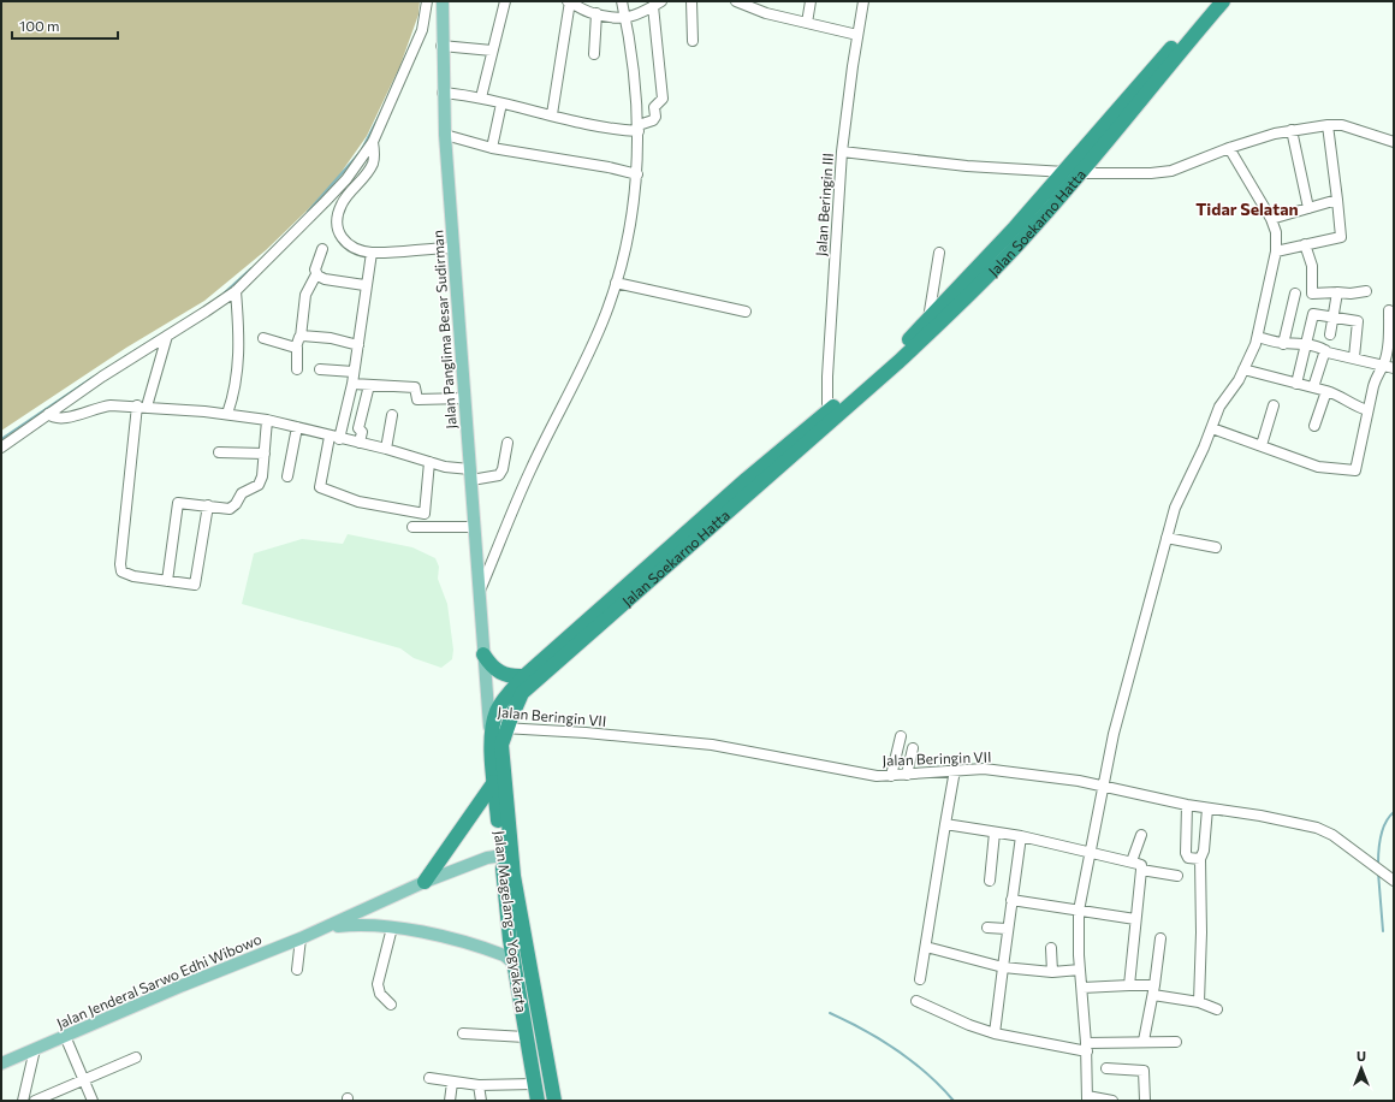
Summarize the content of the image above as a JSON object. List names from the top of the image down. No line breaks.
{"streets":{"highway":["Jalan Soekarno Hatta","Jalan Magelang - Yogyakarta"],"main road":["Jalan Panglima Besar Sudirman","Jalan Jenderal Sarwo Edhi Wibowo"],"street":["Jalan Beringin III","Jalan Beringin VII"]},"crossings":[["Jalan Beringin III","Jalan Soekarno Hatta"],["Jalan Soekarno Hatta","Jalan Beringin VII"],["Jalan Magelang - Yogyakarta","Jalan Jenderal Sarwo Edhi Wibowo"]],"districts":["Tidar Selatan"],"scale_bar":"100 m","north":"top"}
